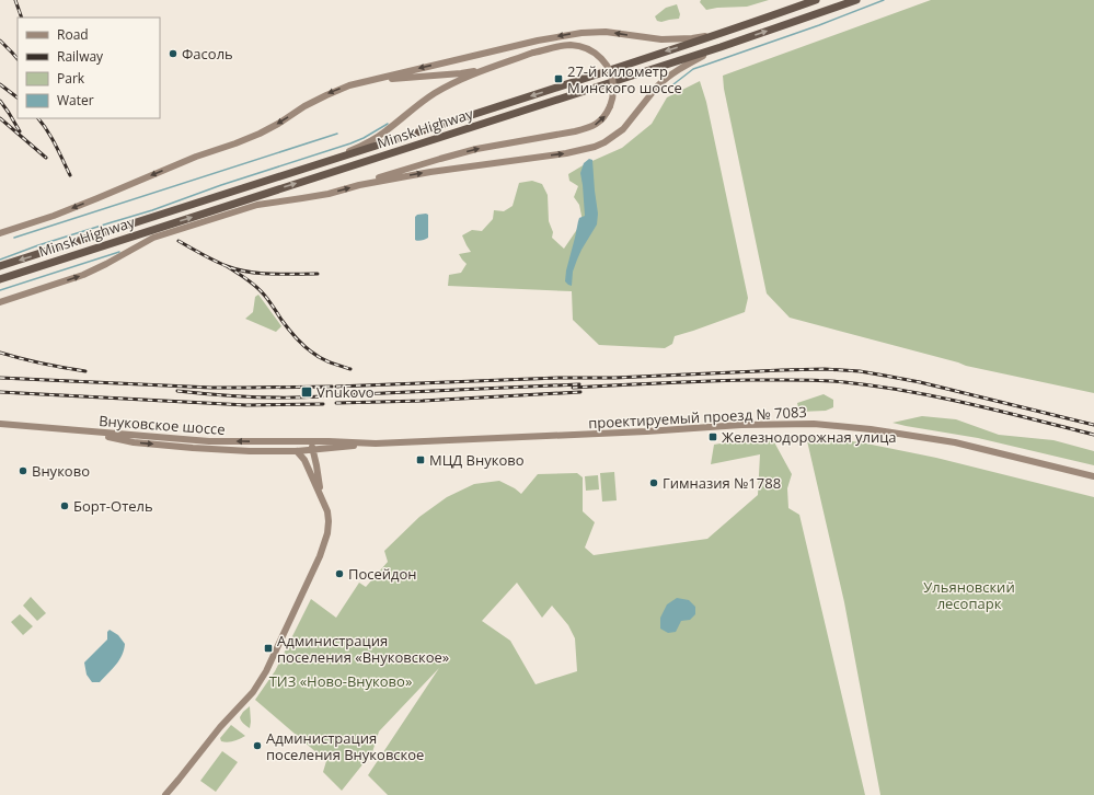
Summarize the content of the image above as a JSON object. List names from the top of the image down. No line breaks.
{"streets":{"highway":["Minsk Highway"],"main road":["проектируемый проезд № 7083","Внуковское шоссе"]},"crossings":[["проектируемый проезд № 7083","Внуковское шоссе"]],"parks":["Ульяновский лесопарк","ТИЗ «Ново-Внуково»"],"places":{"other":["Фасоль","Внуково","Гимназия №1788","Борт-Отель","Посейдон","Администрация поселения Внуковское"],"transit":["27-й километр Минского шоссе","Vnukovo","Железнодорожная улица","МЦД Внуково","Администрация поселения «Внуковское»"]},"legend":["Road","Railway","Park","Water"]}
